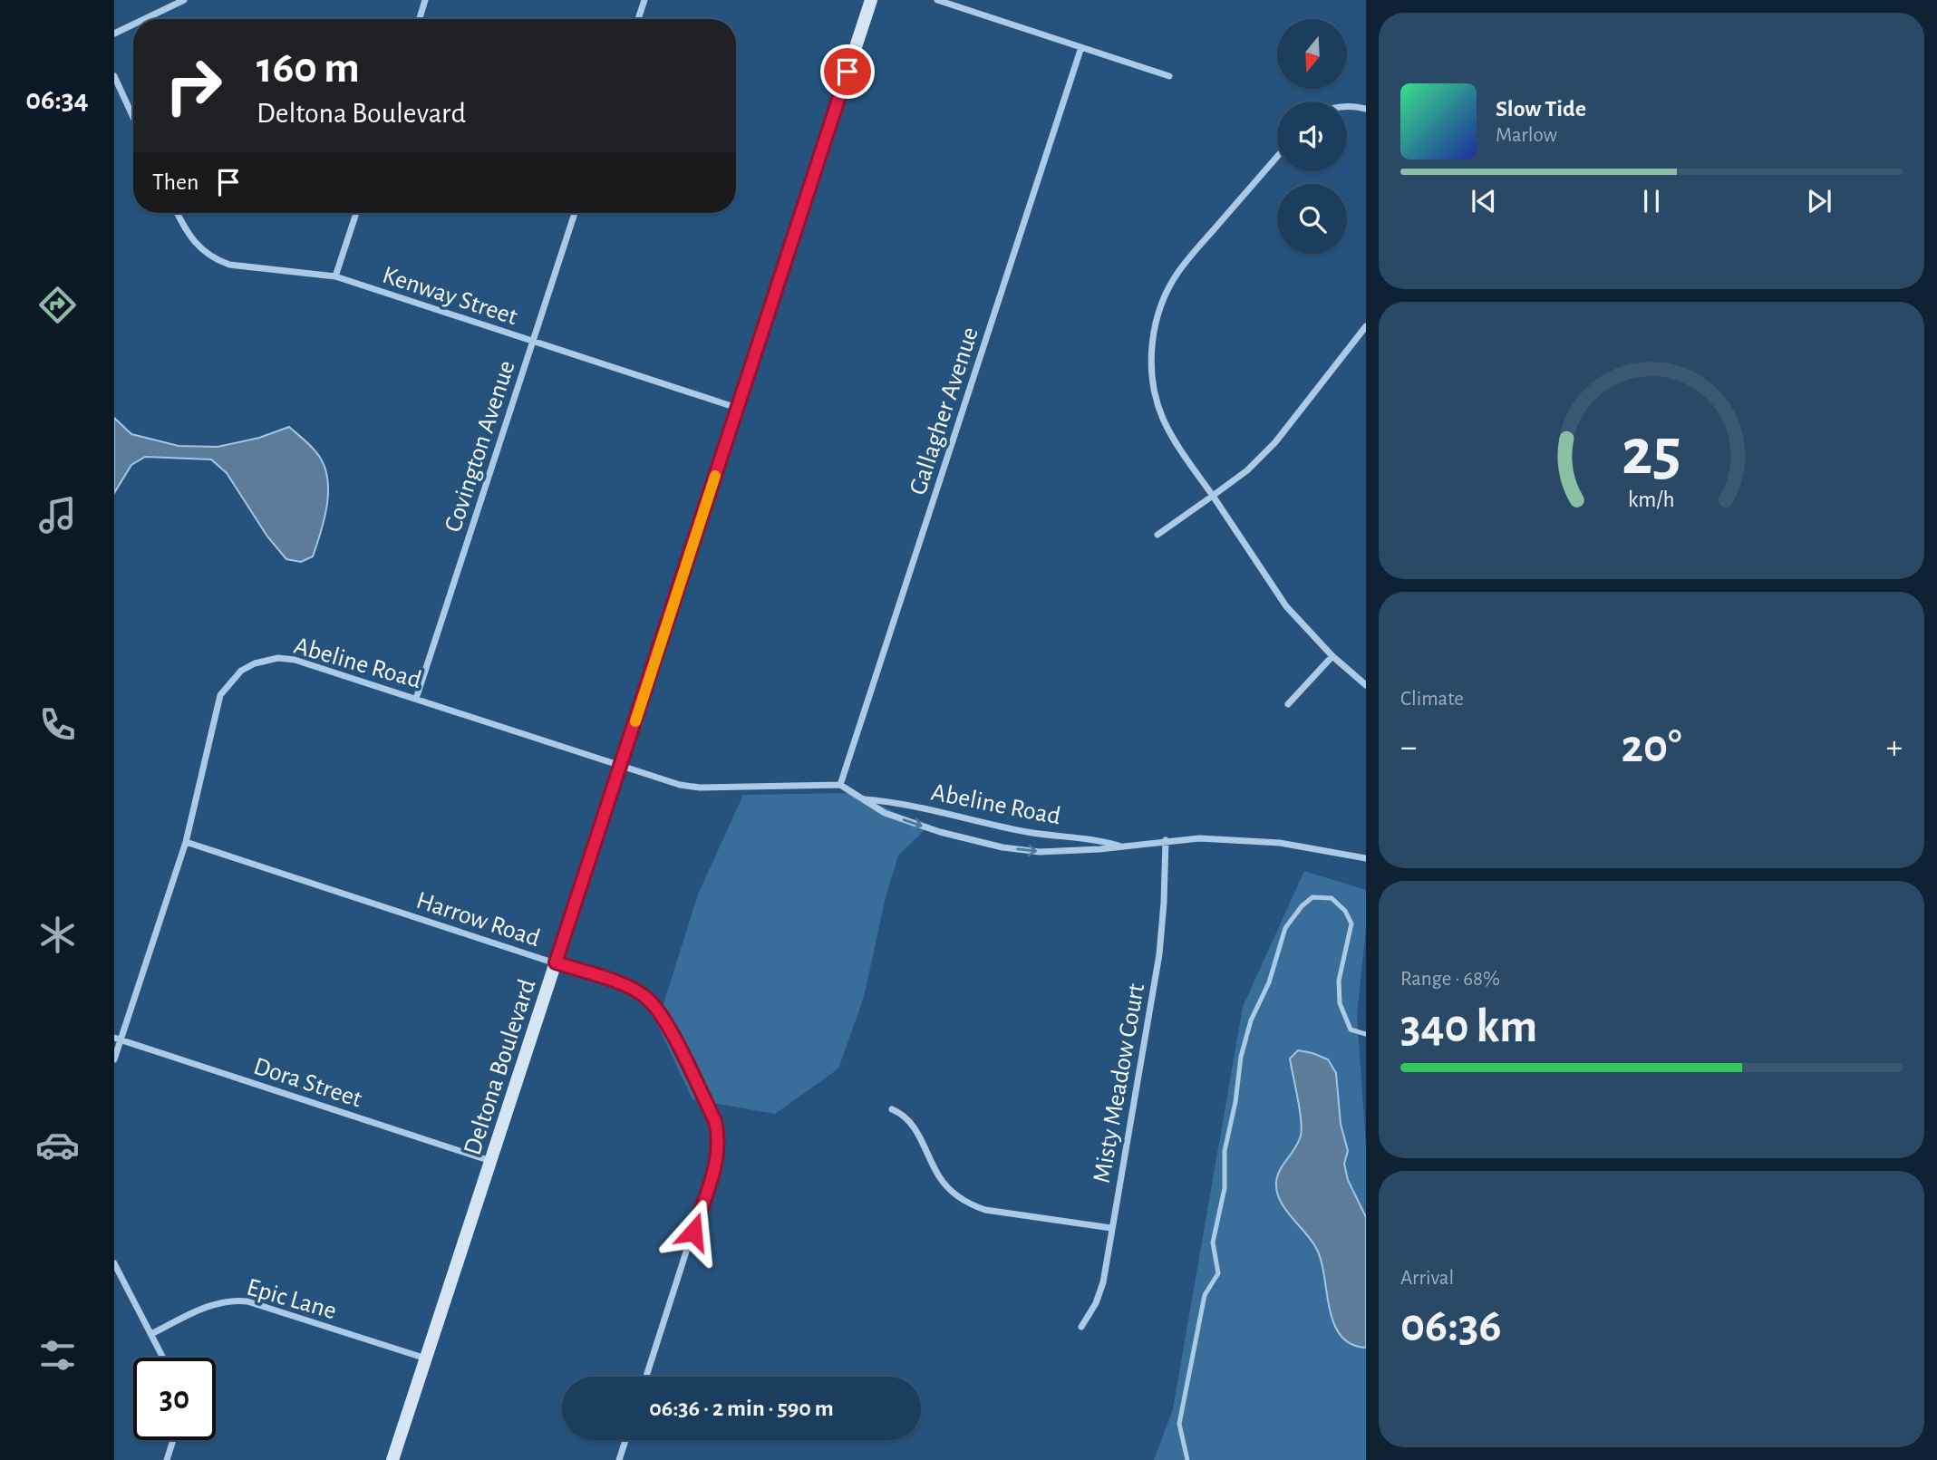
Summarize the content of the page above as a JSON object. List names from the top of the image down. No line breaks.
{"streets":{"main road":["Deltona Boulevard"],"street":["Kenway Street","Gallagher Avenue","Covington Avenue","Abeline Road","Harrow Road","Dora Street","Misty Meadow Court","Epic Lane"]},"crossings":[["Kenway Street","Covington Avenue"],["Kenway Street","Deltona Boulevard"],["Gallagher Avenue","Abeline Road"],["Covington Avenue","Abeline Road"],["Abeline Road","Harrow Road"],["Abeline Road","Deltona Boulevard"],["Abeline Road","Dora Street"],["Abeline Road","Misty Meadow Court"],["Harrow Road","Deltona Boulevard"],["Deltona Boulevard","Dora Street"],["Deltona Boulevard","Epic Lane"]],"north":"bottom","page":{"tabs":"06:34","turn":["160 m","Deltona Boulevard"],"song":["Slow Tide","Marlow"],"then":"Then","tile":["Climate",["Range · 68%","340 km"],["Arrival","06:36"]],"heat":["−","20°","+"],"limit":"30","trip":"06:36 · 2 min · 590 m","gauge":["25","km/h"]}}
